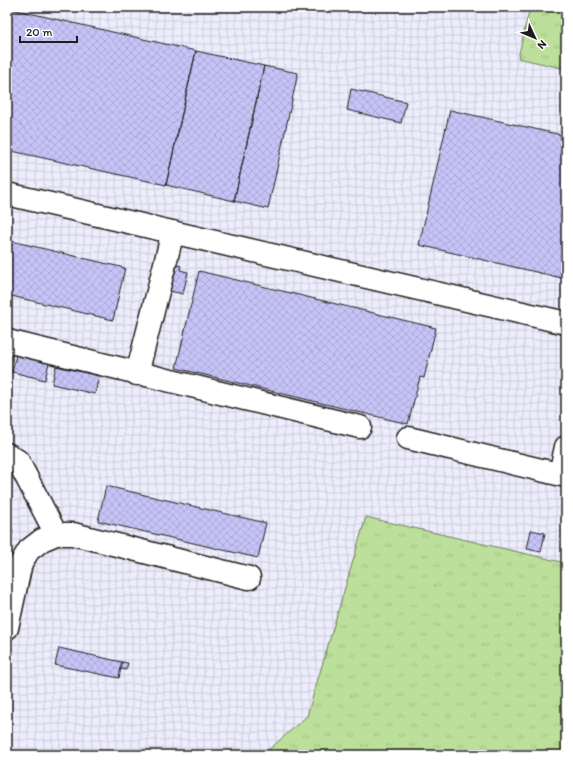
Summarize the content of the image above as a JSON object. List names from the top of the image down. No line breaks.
{"scale_bar":"20 m","north":"bottom right"}
